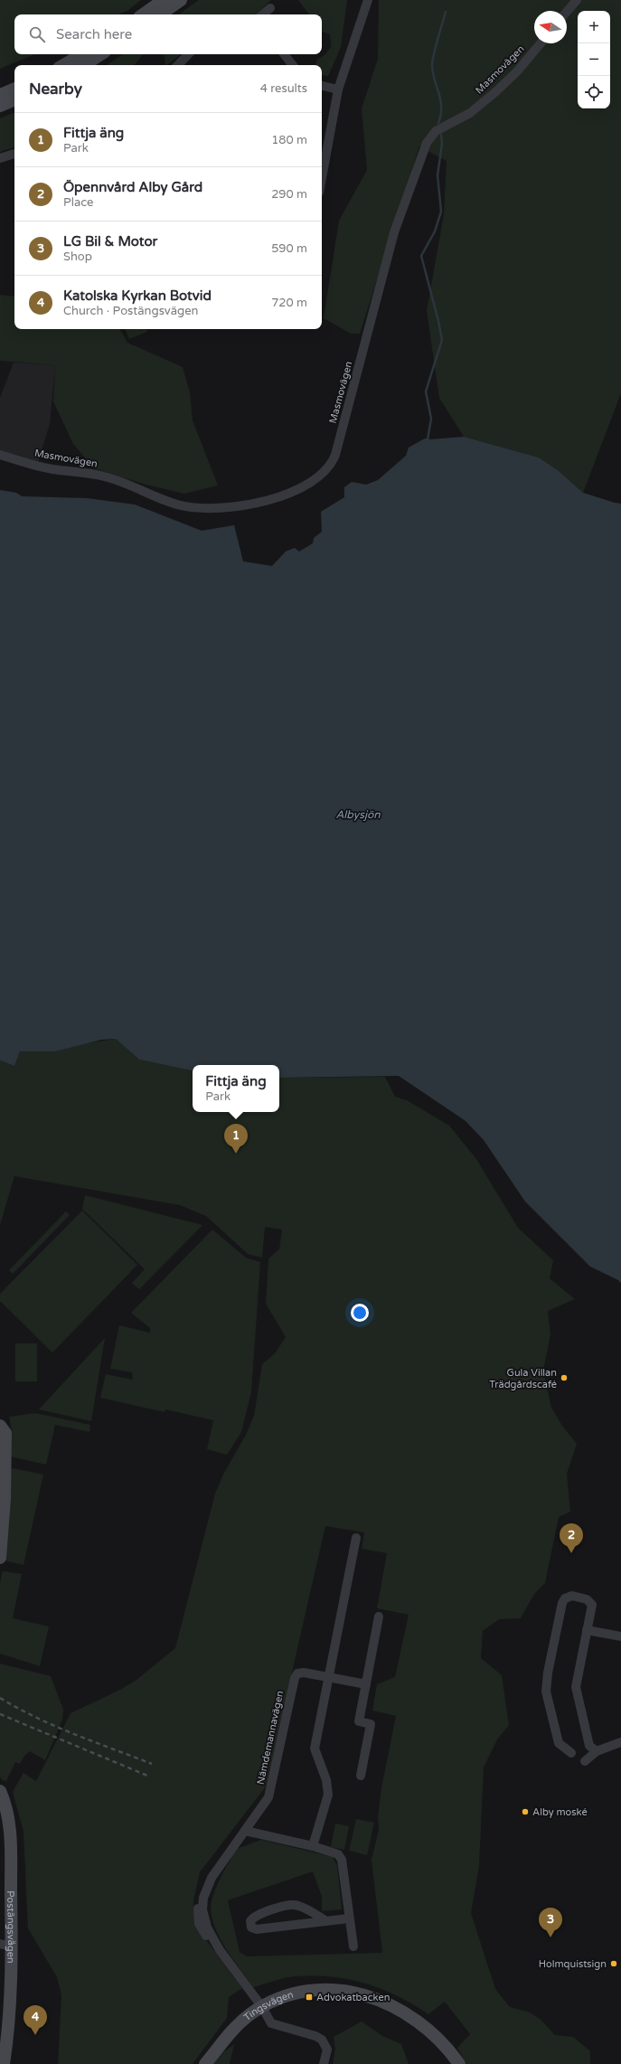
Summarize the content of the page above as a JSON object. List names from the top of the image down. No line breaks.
{"streets":{"street":["Masmovägen","Nämdemannavägen","Postängsvägen","Tingsvägen"]},"crossings":[["Nämdemannavägen","Tingsvägen"]],"water":["Albysjön"],"places":{"other":["Gula Villan Trädgårdscafé","Alby moské","Holmquistsign"],"transit":["Advokatbacken"]},"north":"left","page":{"map_buttons":["+","−"],"search":"Search here","heading":["Nearby","4 results"],"list":[{"mark":"1","name":"Fittja äng","note":"Park","value":"180 m"},{"mark":"2","name":"Öpennvård Alby Gård","note":"Place","value":"290 m"},{"mark":"3","name":"LG Bil & Motor","note":"Shop","value":"590 m"},{"mark":"4","name":"Katolska Kyrkan Botvid","note":"Church · Postängsvägen","value":"720 m"}],"popup":["Fittja äng","Park"],"pins":["1","2","3","4"]}}
